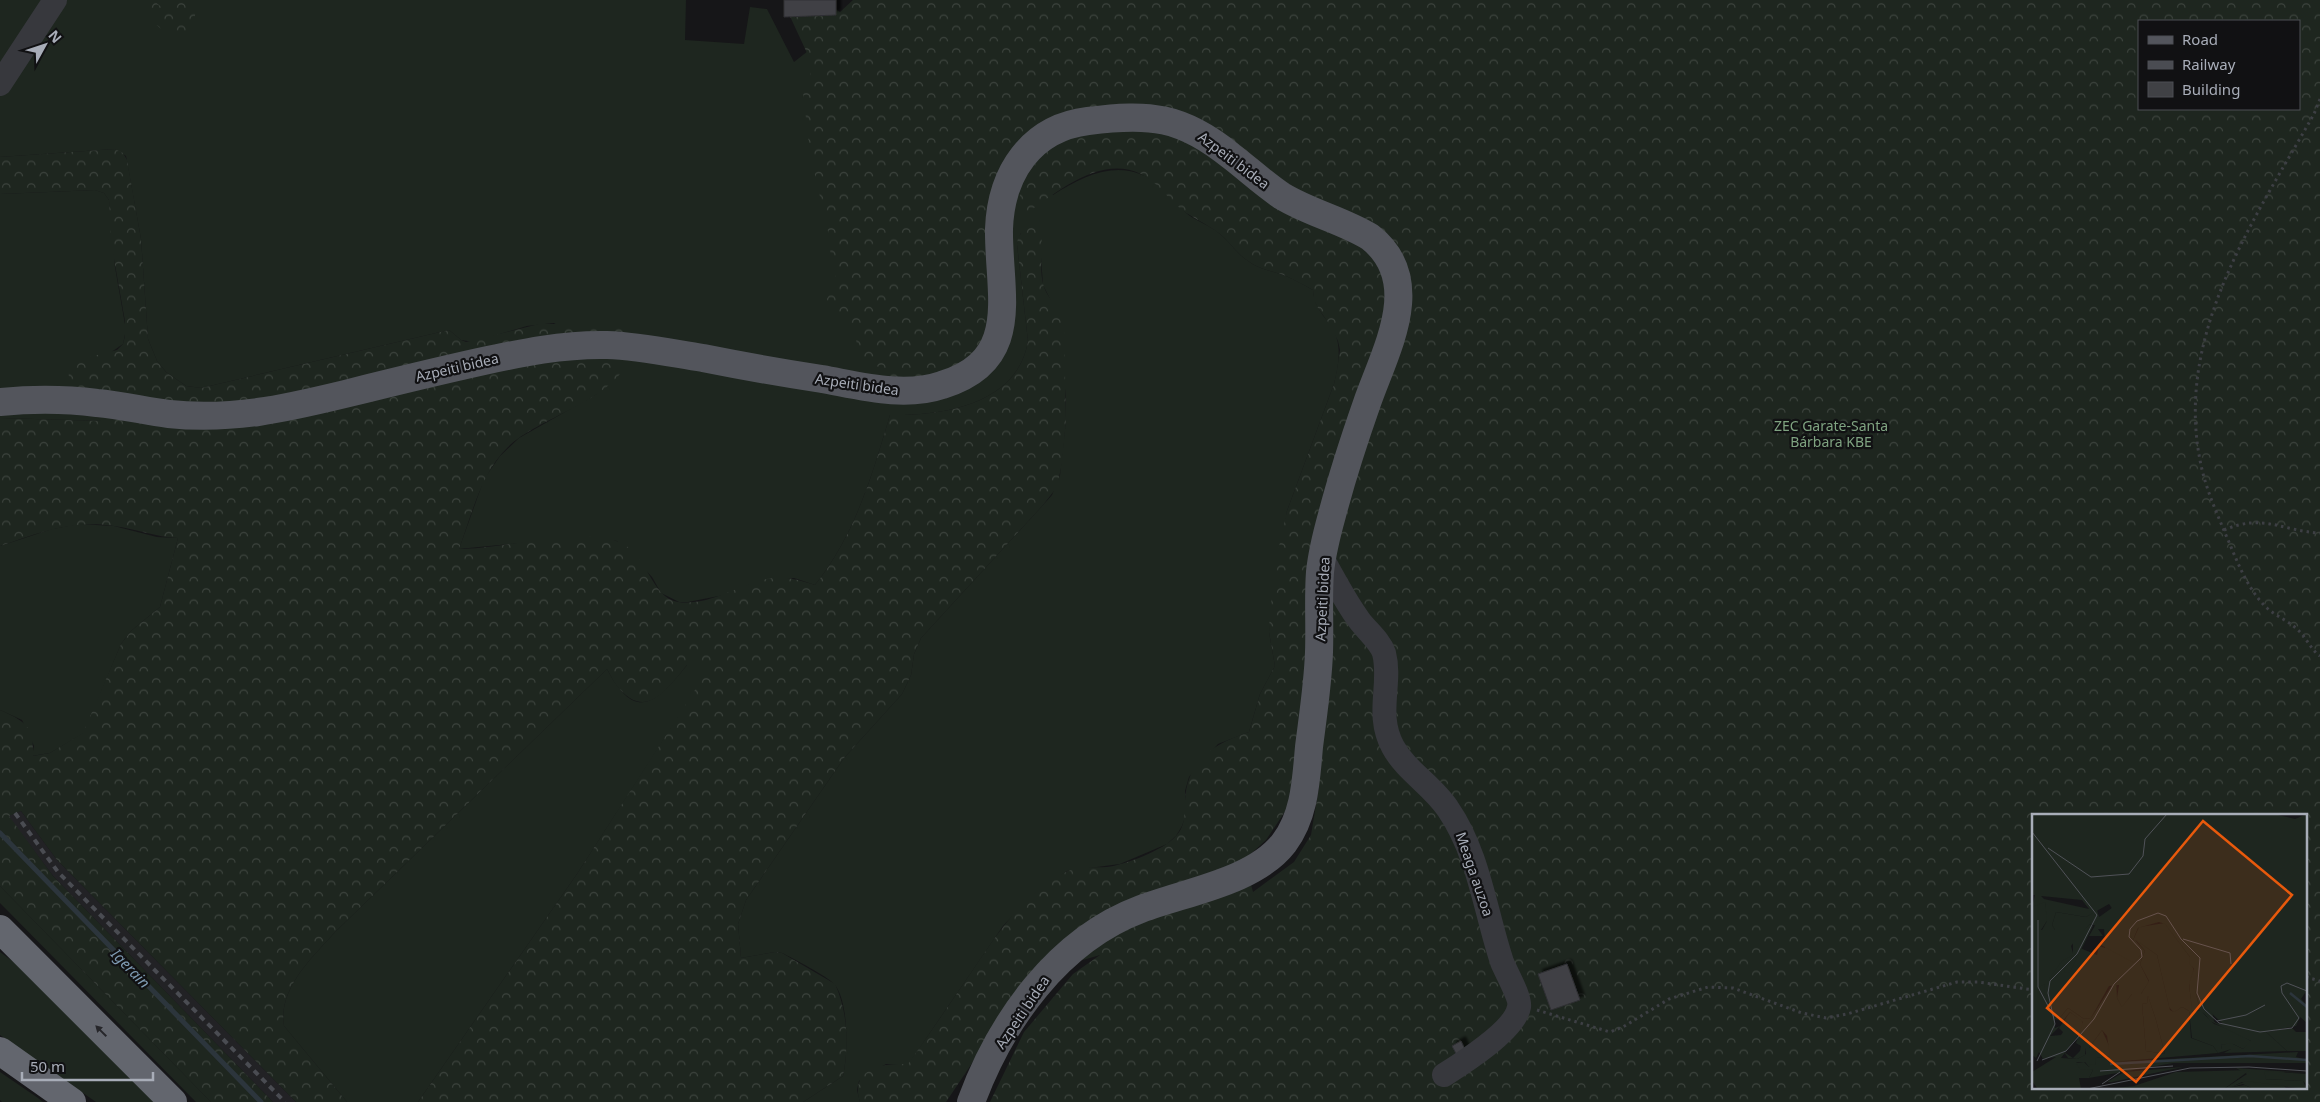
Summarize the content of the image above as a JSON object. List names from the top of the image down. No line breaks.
{"streets":{"main road":["Azpeiti bidea"],"street":["Meaga auzoa"]},"crossings":[["Azpeiti bidea","Meaga auzoa"]],"water":["Igerain"],"parks":["ZEC Garate-Santa Bárbara KBE"],"legend":["Road","Railway","Building"],"scale_bar":"50 m","north":"top right"}
